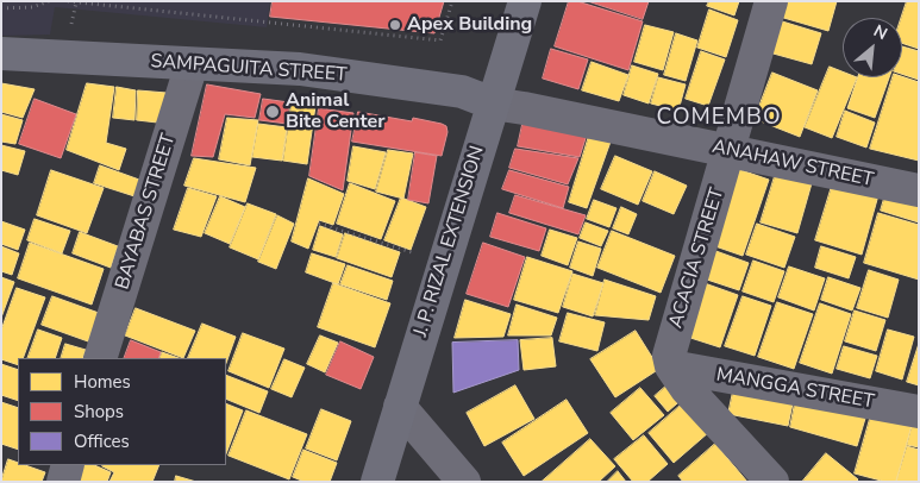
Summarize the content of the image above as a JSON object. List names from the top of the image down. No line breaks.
{"streets":{"main road":["SAMPAGUITA STREET","J. P. RIZAL EXTENSION"],"street":["ANAHAW STREET","BAYABAS STREET","ACACIA STREET","MANGGA STREET"]},"crossings":[["SAMPAGUITA STREET","ANAHAW STREET"],["SAMPAGUITA STREET","BAYABAS STREET"],["SAMPAGUITA STREET","J. P. RIZAL EXTENSION"],["ANAHAW STREET","J. P. RIZAL EXTENSION"],["ANAHAW STREET","ACACIA STREET"],["ACACIA STREET","MANGGA STREET"]],"districts":["COMEMBO"],"places":["Apex Building","Animal Bite Center"],"legend":["Homes","Shops","Offices"],"north":"top right"}
